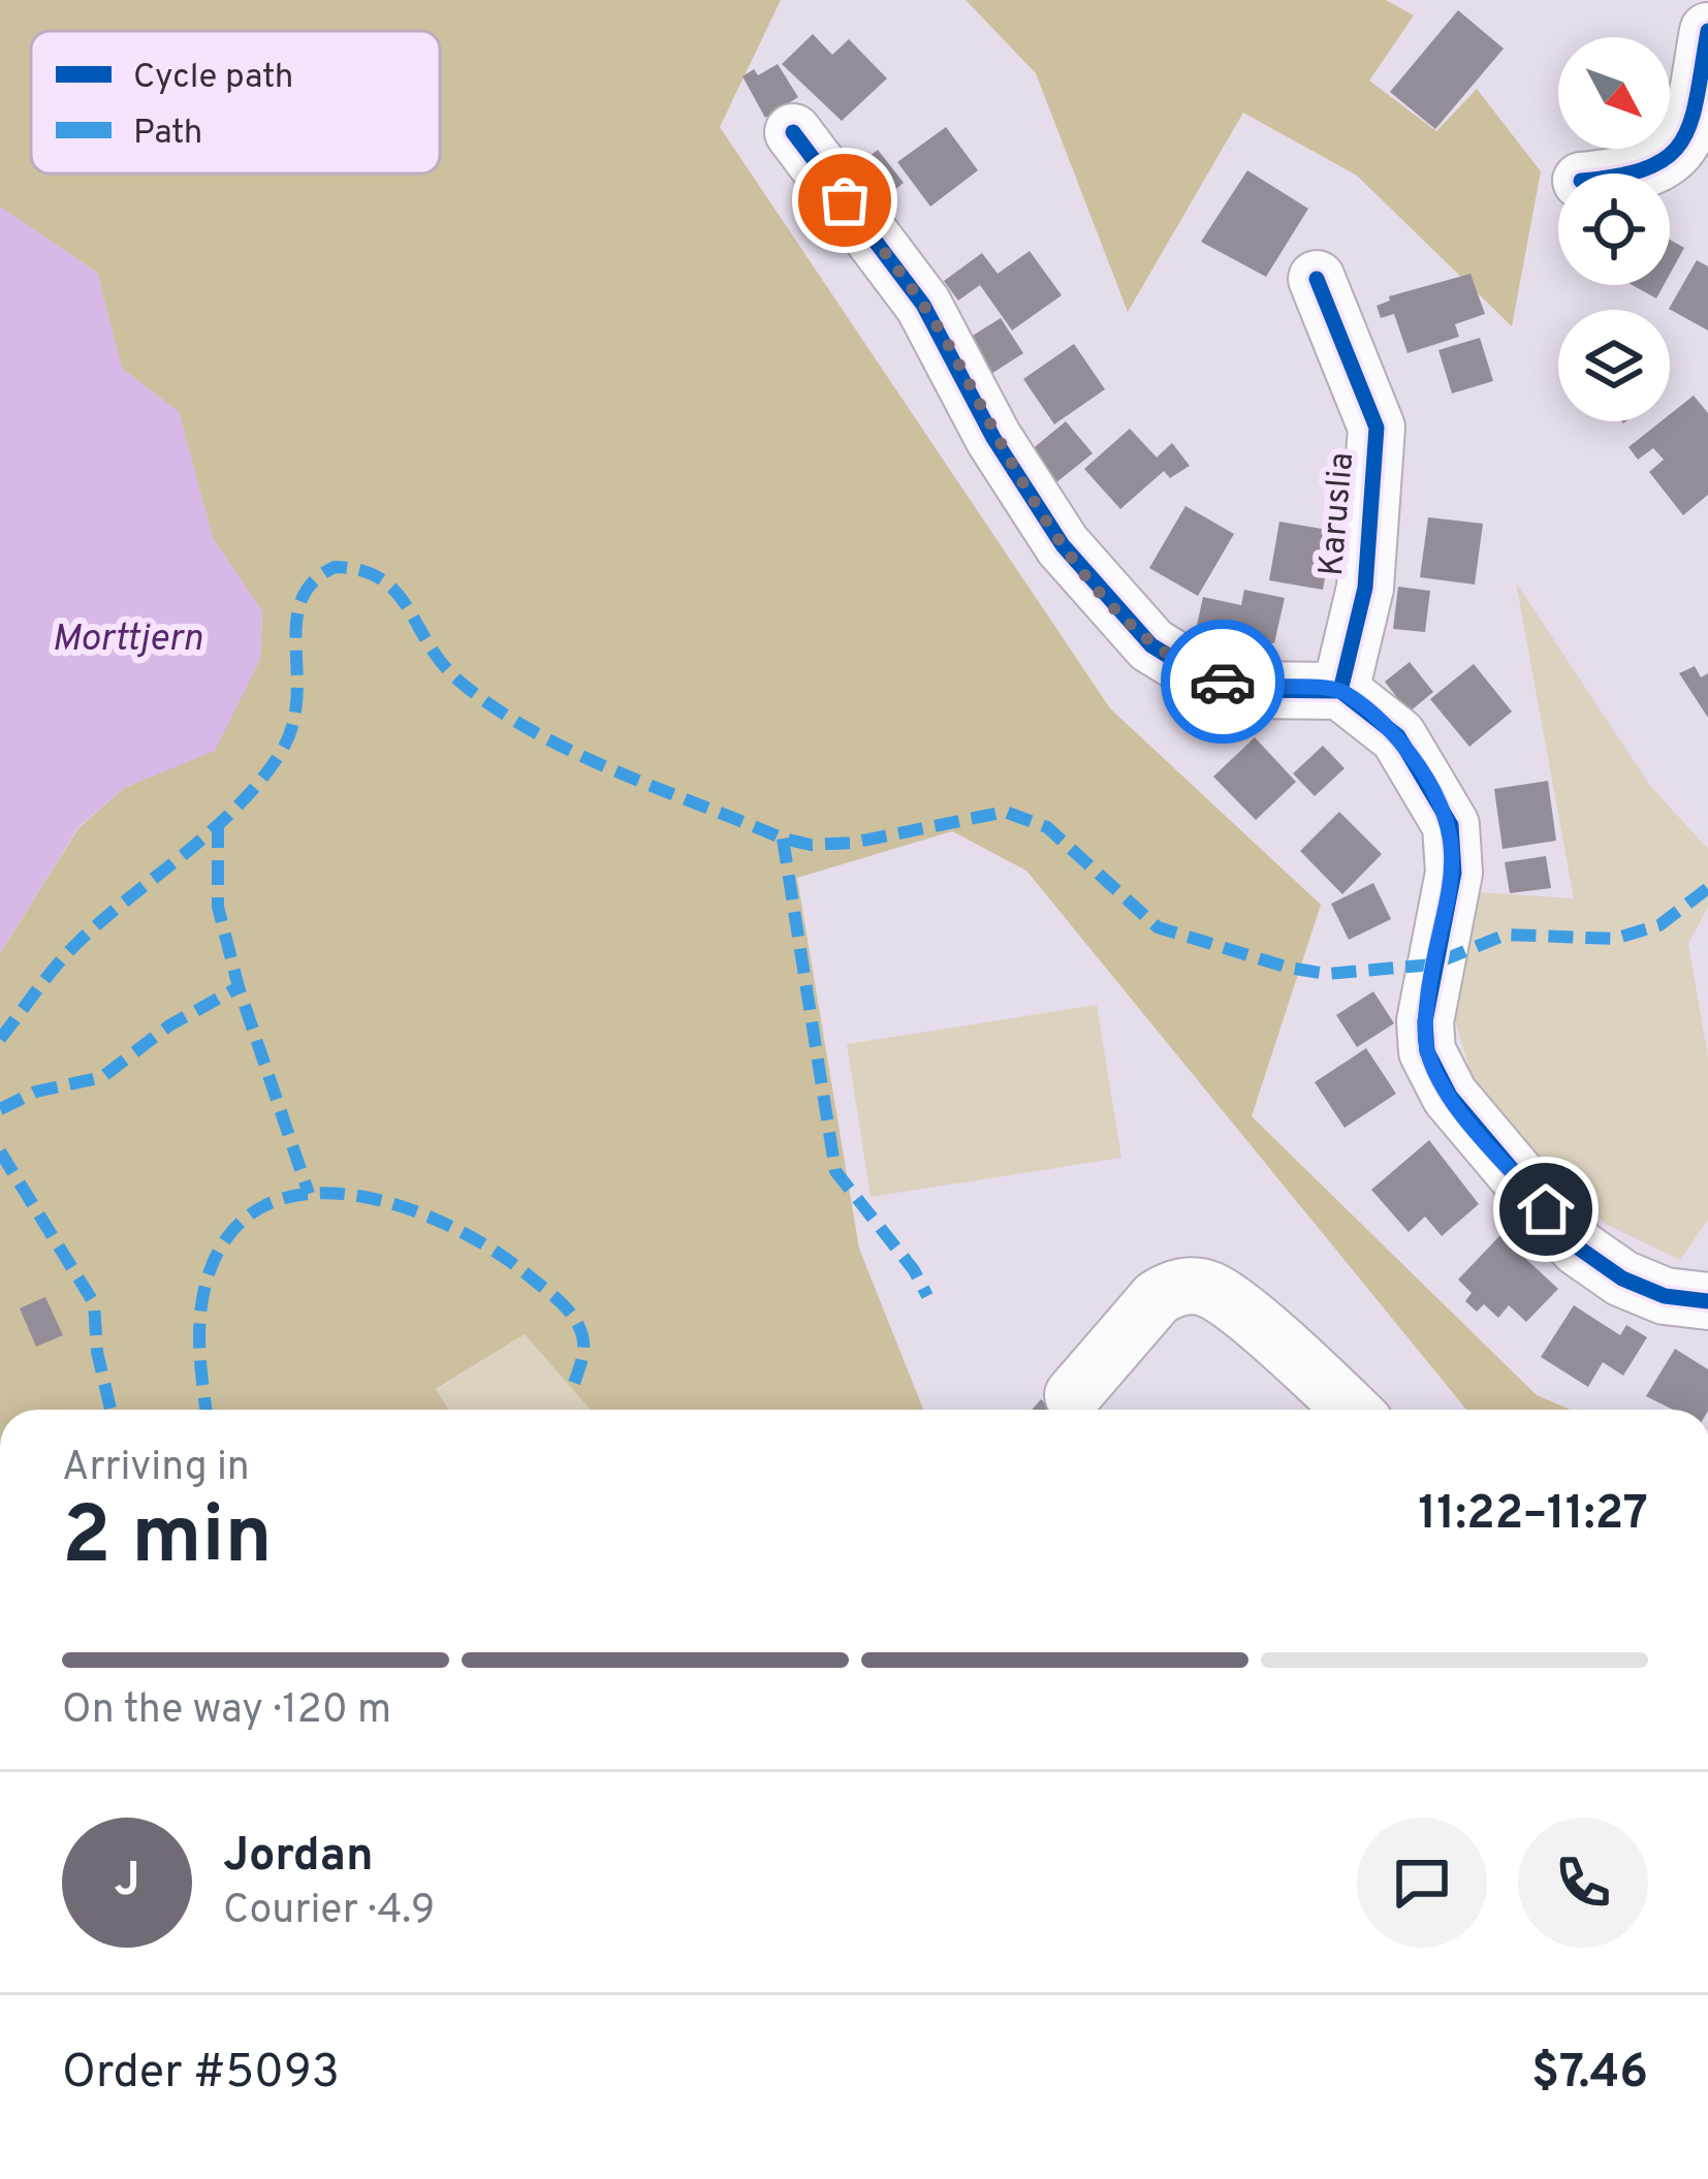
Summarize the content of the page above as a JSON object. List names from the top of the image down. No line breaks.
{"streets":{"street":["Karuslia"]},"water":["Morttjern"],"legend":["Cycle path","Path"],"north":"bottom right","page":{"heading":["2 min","Arriving in","11:22–11:27"],"panel":["Jordan","Courier · 4.9","Order #5093","$7.46"],"bar":"On the way · 120 m","round":"J"}}
